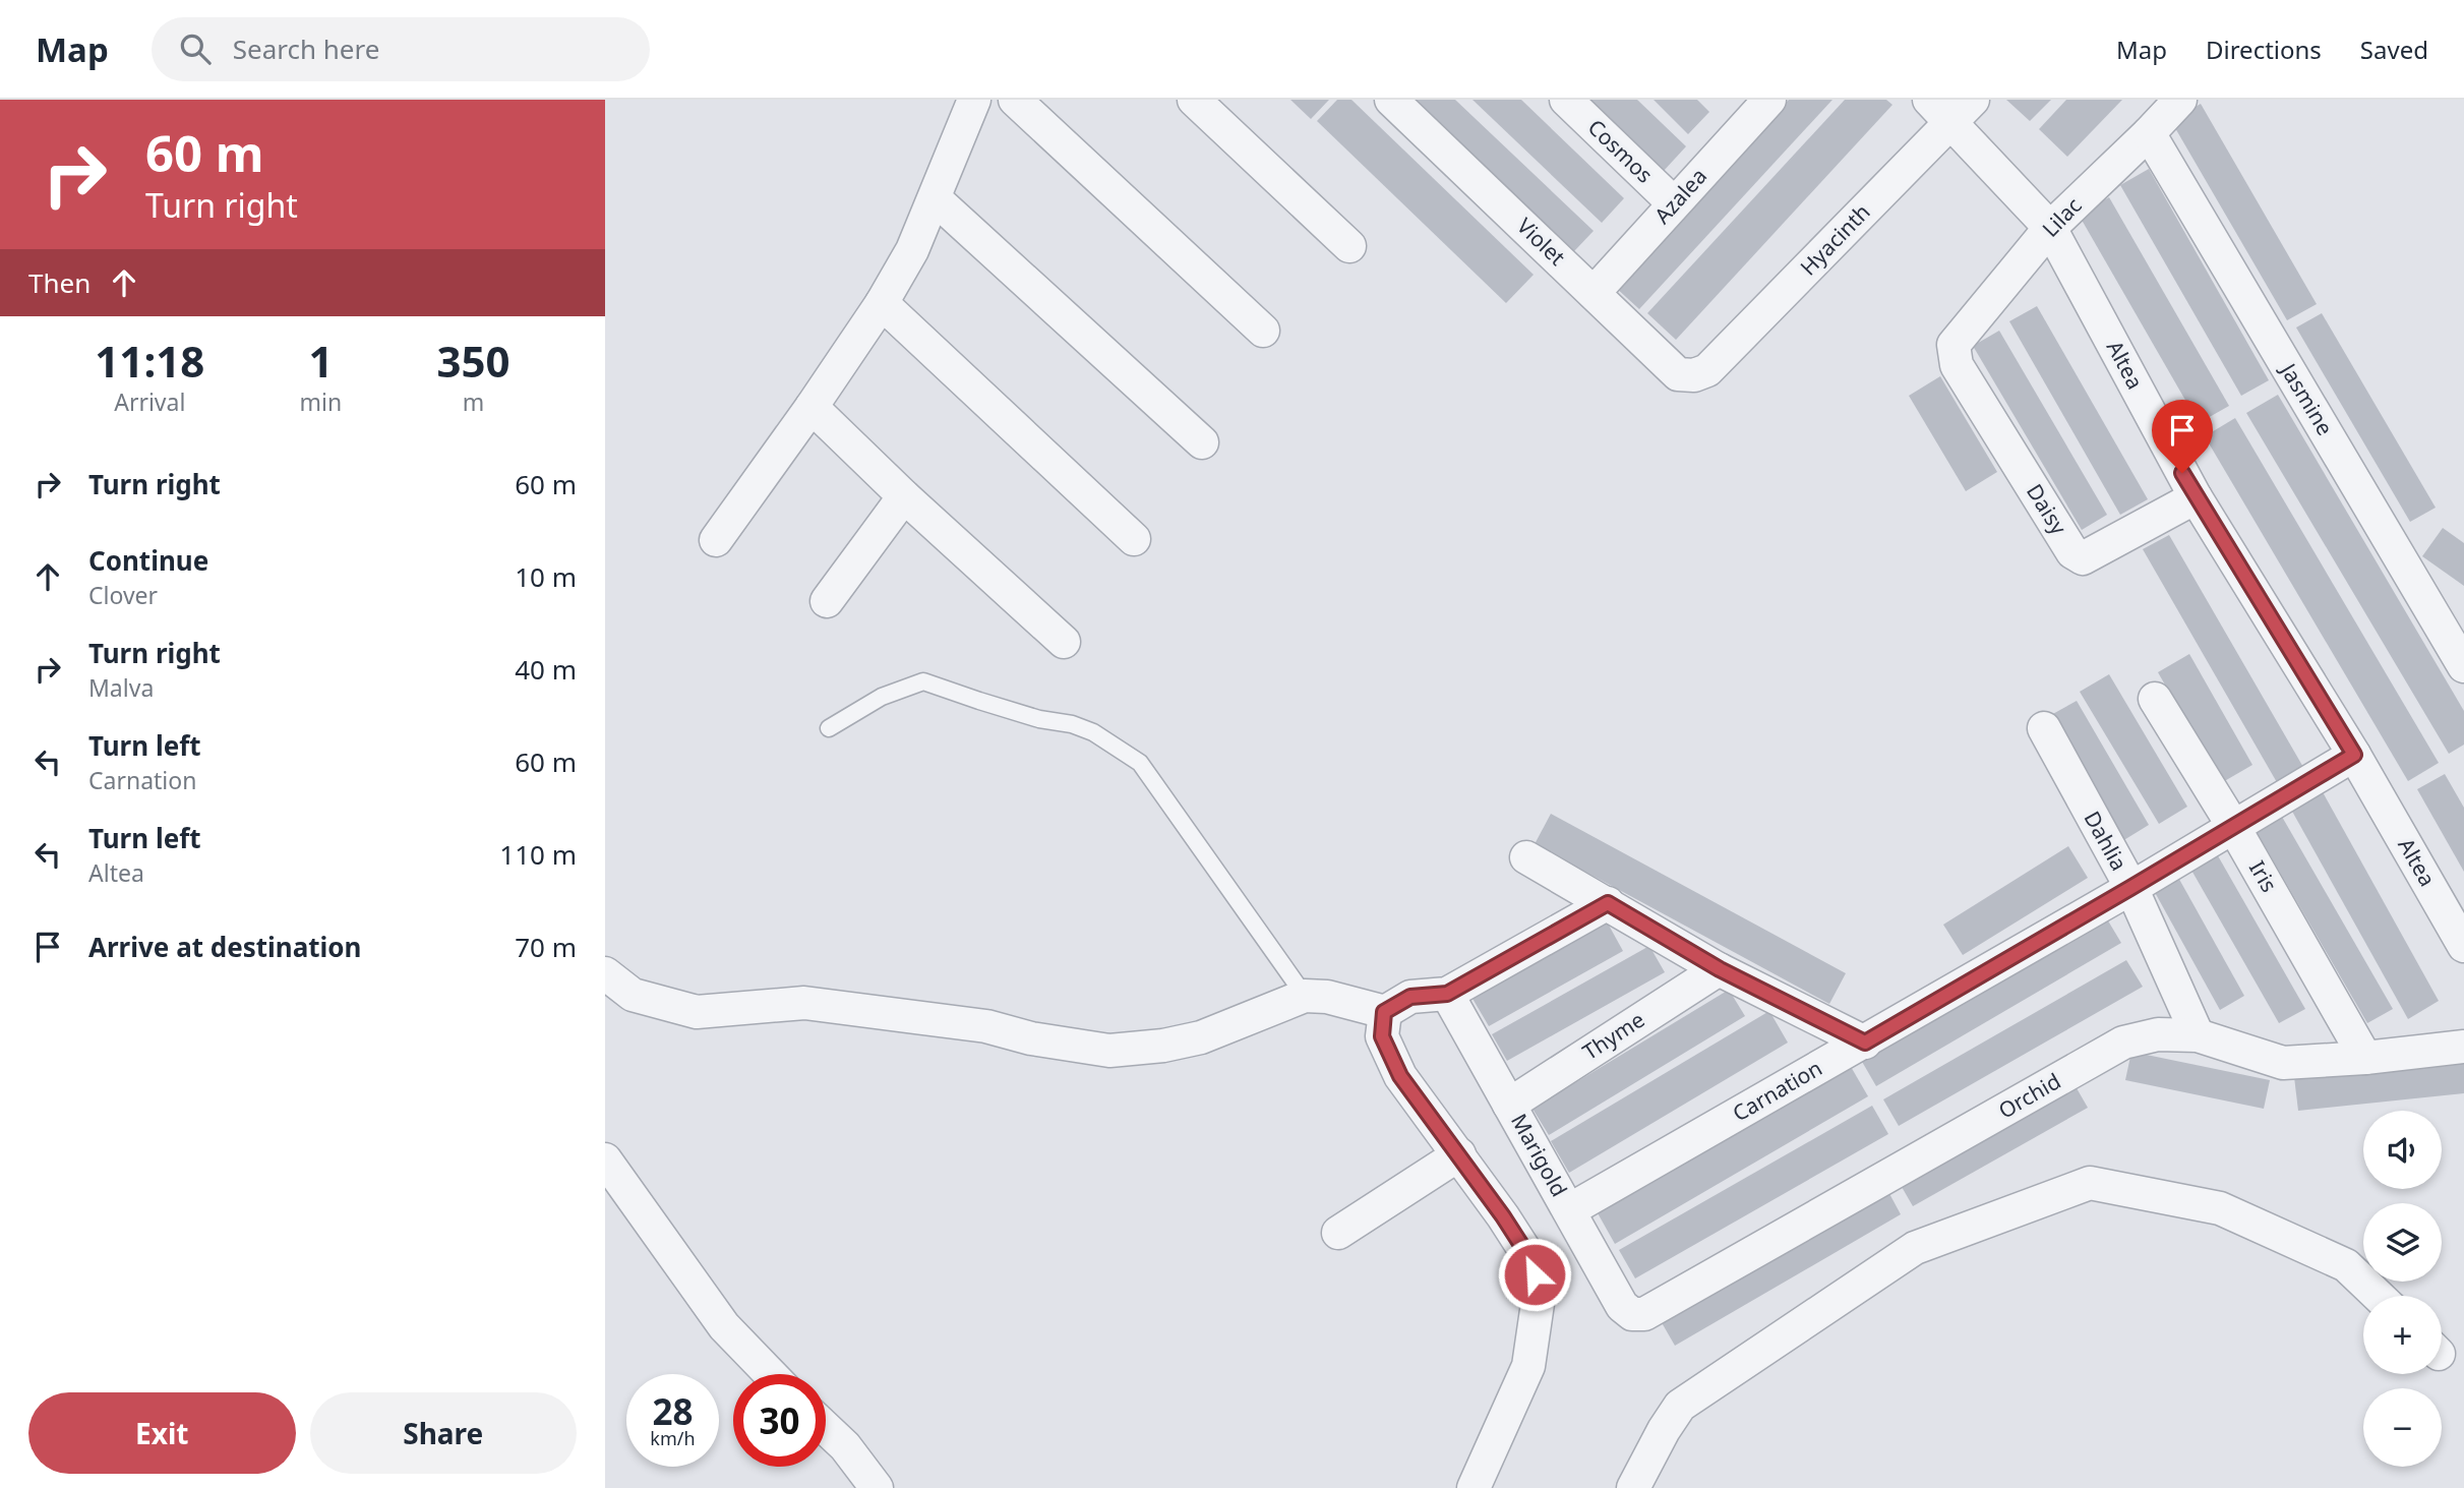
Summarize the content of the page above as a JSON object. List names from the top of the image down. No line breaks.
{"streets":{"street":["Cosmos","Azalea","Lilac","Hyacinth","Violet","Altea","Jasmine","Daisy","Dahlia","Iris","Thyme","Carnation","Orchid","Marigold"]},"crossings":[["Cosmos","Azalea"],["Azalea","Violet"],["Lilac","Altea"],["Lilac","Jasmine"],["Lilac","Daisy"],["Hyacinth","Violet"],["Hyacinth","Altea"],["Altea","Daisy"],["Altea","Carnation"],["Dahlia","Carnation"],["Dahlia","Orchid"],["Iris","Carnation"],["Iris","Orchid"],["Thyme","Marigold"],["Carnation","Marigold"],["Orchid","Marigold"]],"page":{"header":"Map","search":"Search here","nav":["Map","Directions","Saved"],"turn":["60 m","Turn right"],"then":"Then","eta":["11:18","Arrival","1","min","350","m"],"list":[{"name":"Turn right","value":"60 m"},{"name":"Continue","note":"Clover","value":"10 m"},{"name":"Turn right","note":"Malva","value":"40 m"},{"name":"Turn left","note":"Carnation","value":"60 m"},{"name":"Turn left","note":"Altea","value":"110 m"},{"name":"Arrive at destination","value":"70 m"}],"map_buttons":["+","−"],"speed":"28 km/h","limit":"30","buttons":["Exit","Share"]}}
